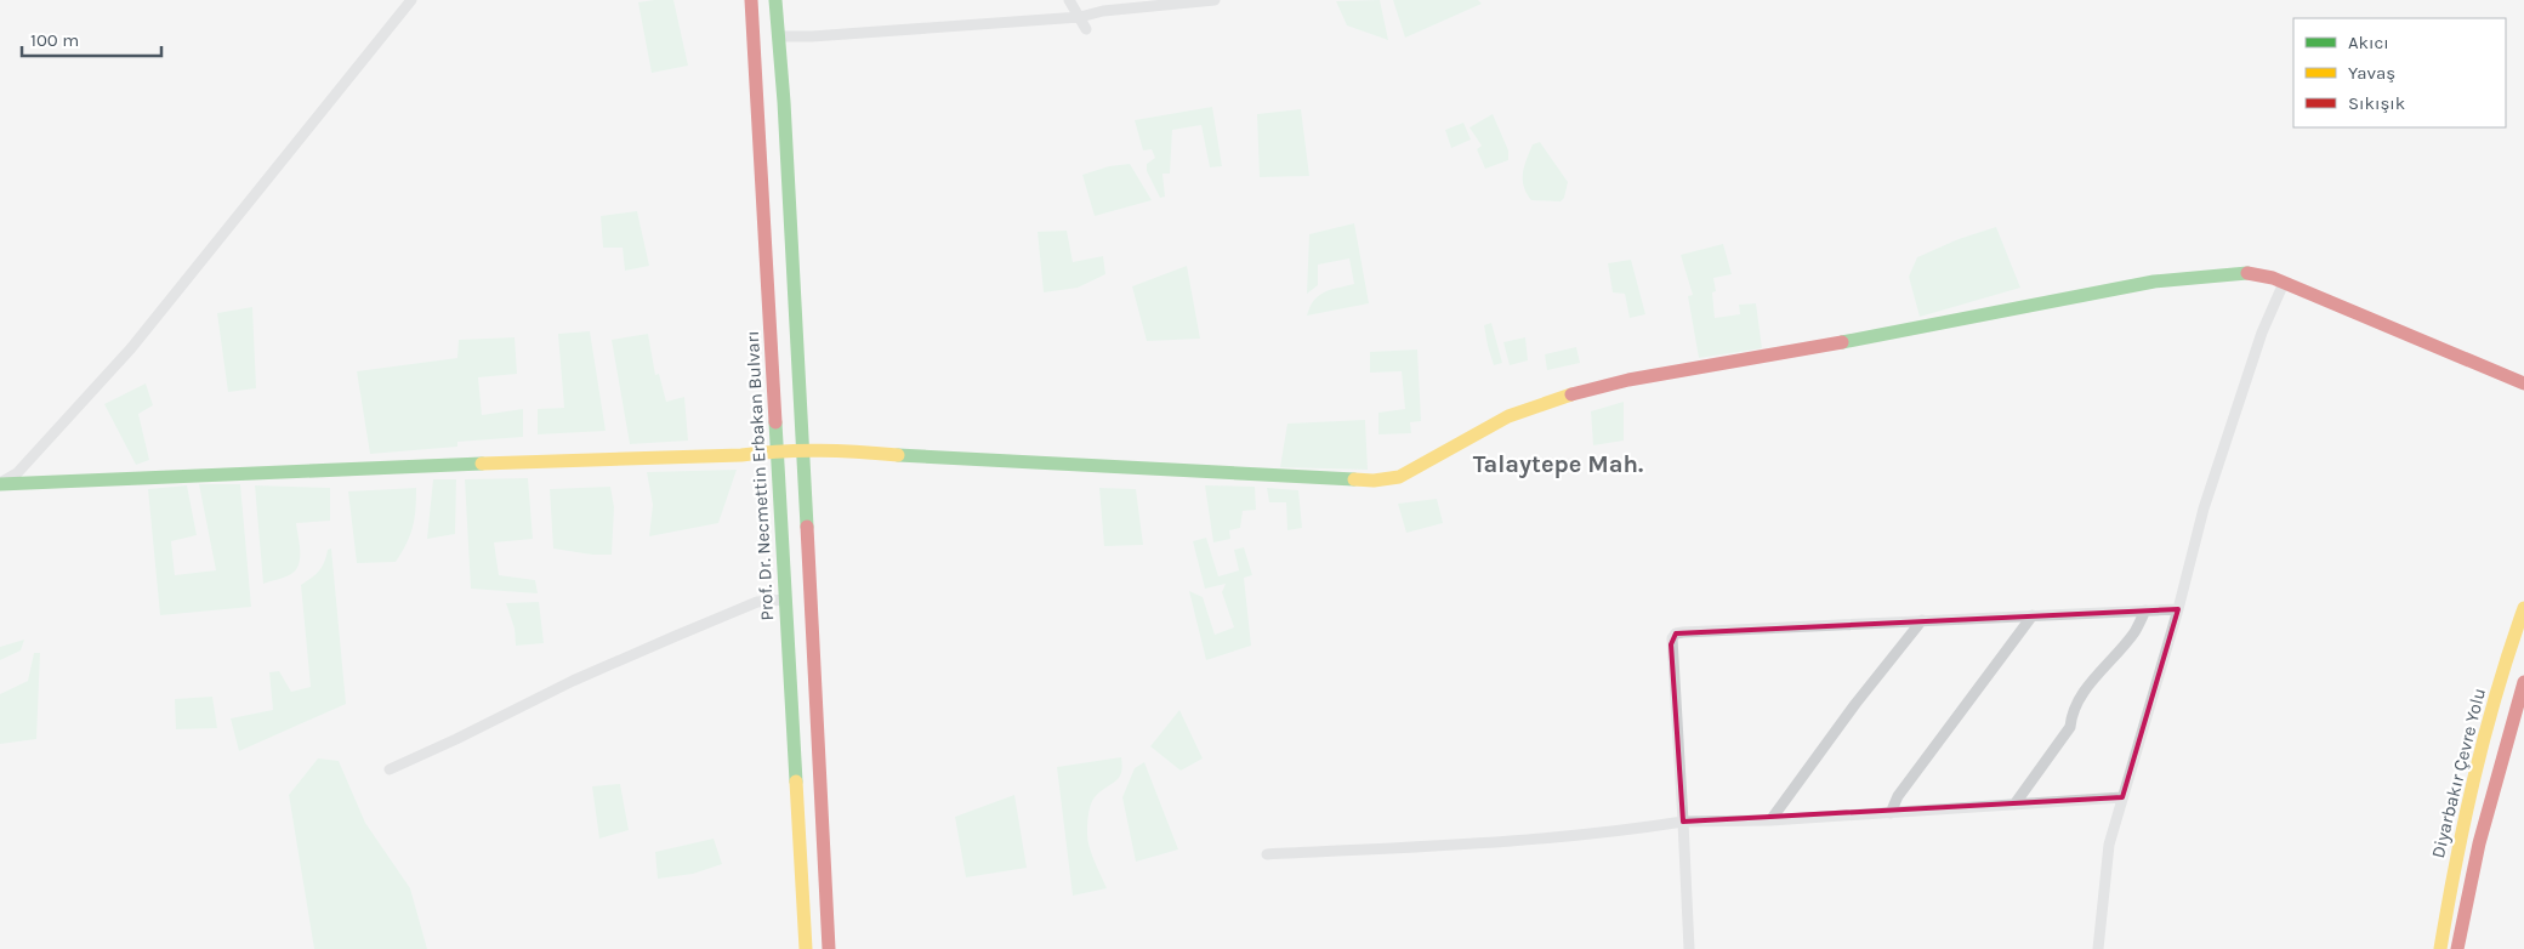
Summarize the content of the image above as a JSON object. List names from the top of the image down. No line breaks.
{"streets":{"main road":["Prof. Dr. Necmettin Erbakan Bulvarı","Diyarbakır Çevre Yolu"]},"districts":["Talaytepe Mah."],"legend":["Akıcı","Yavaş","Sıkışık"],"scale_bar":"100 m"}
